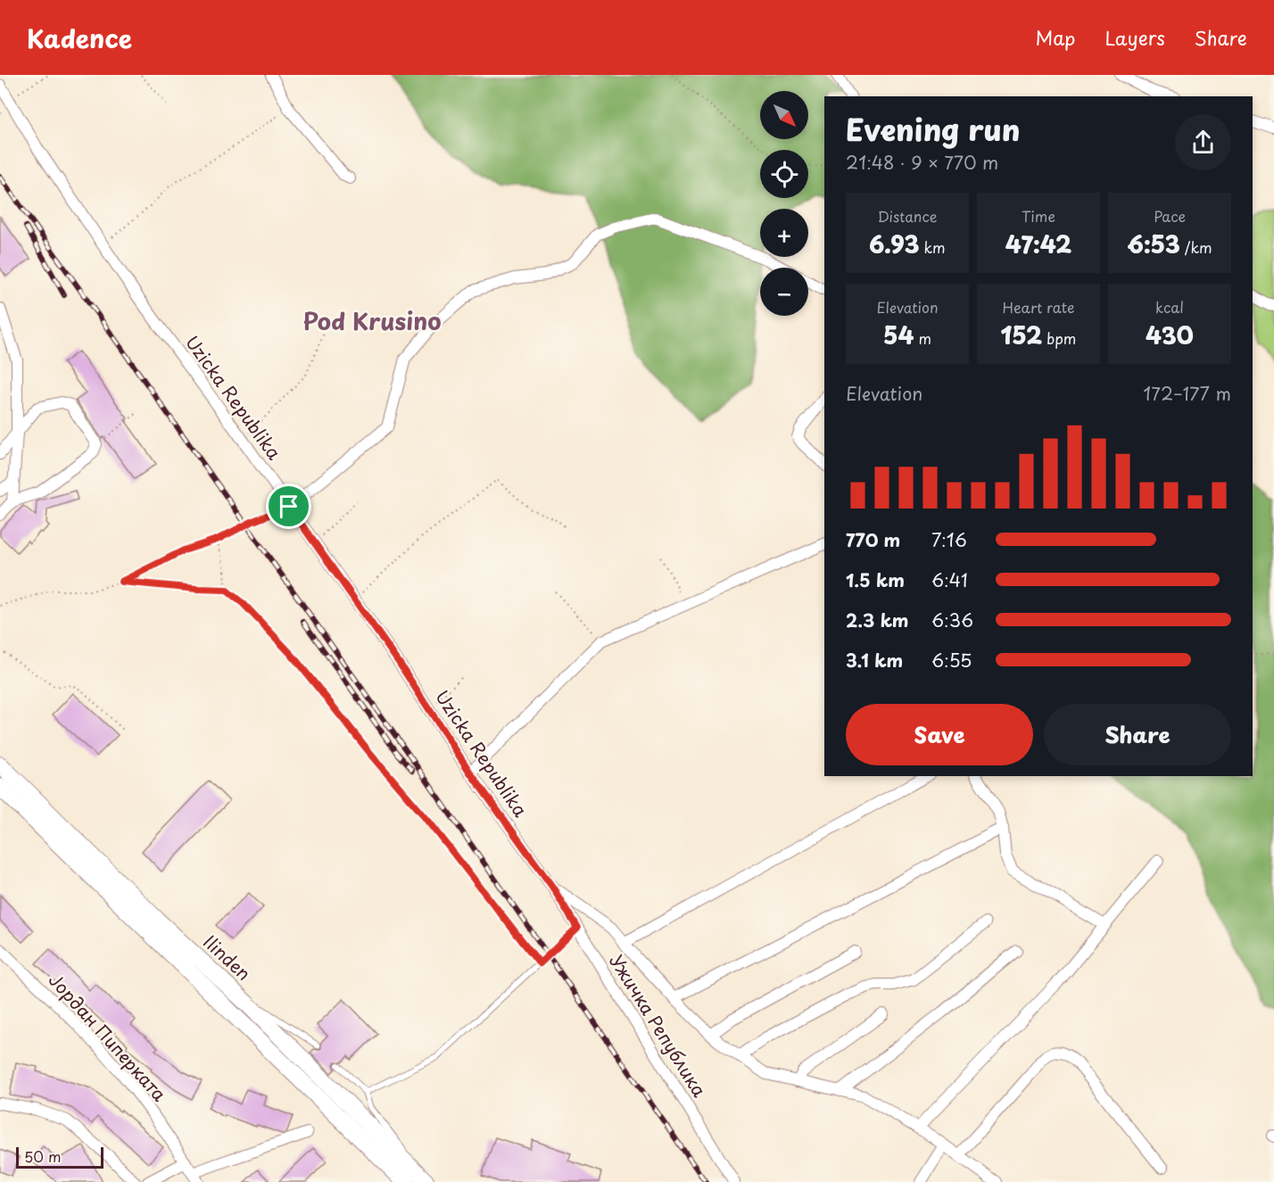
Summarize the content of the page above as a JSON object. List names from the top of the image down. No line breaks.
{"streets":{"main road":["Ilinden"],"street":["Uzicka Republika","Ужичка Република","Јордан Пиперката"]},"crossings":[["Uzicka Republika","Ужичка Република"]],"districts":["Pod Krusino"],"scale_bar":"50 m","north":"bottom right","page":{"header":"Kadence","nav":["Map","Layers","Share"],"map_buttons":["+","−"],"heading":["Evening run","21:48 · 9 × 770 m"],"stats":[["Distance","6.93 km"],["Time","47:42"],["Pace","6:53 /km"],["Elevation","54 m"],["Heart rate","152 bpm"],["kcal","430"]],"chart":["Elevation","172–177 m"],"list":[{"name":"770 m","note":"7:16"},{"name":"1.5 km","note":"6:41"},{"name":"2.3 km","note":"6:36"},{"name":"3.1 km","note":"6:55"}],"buttons":["Save","Share"],"scale":"50 m"}}
